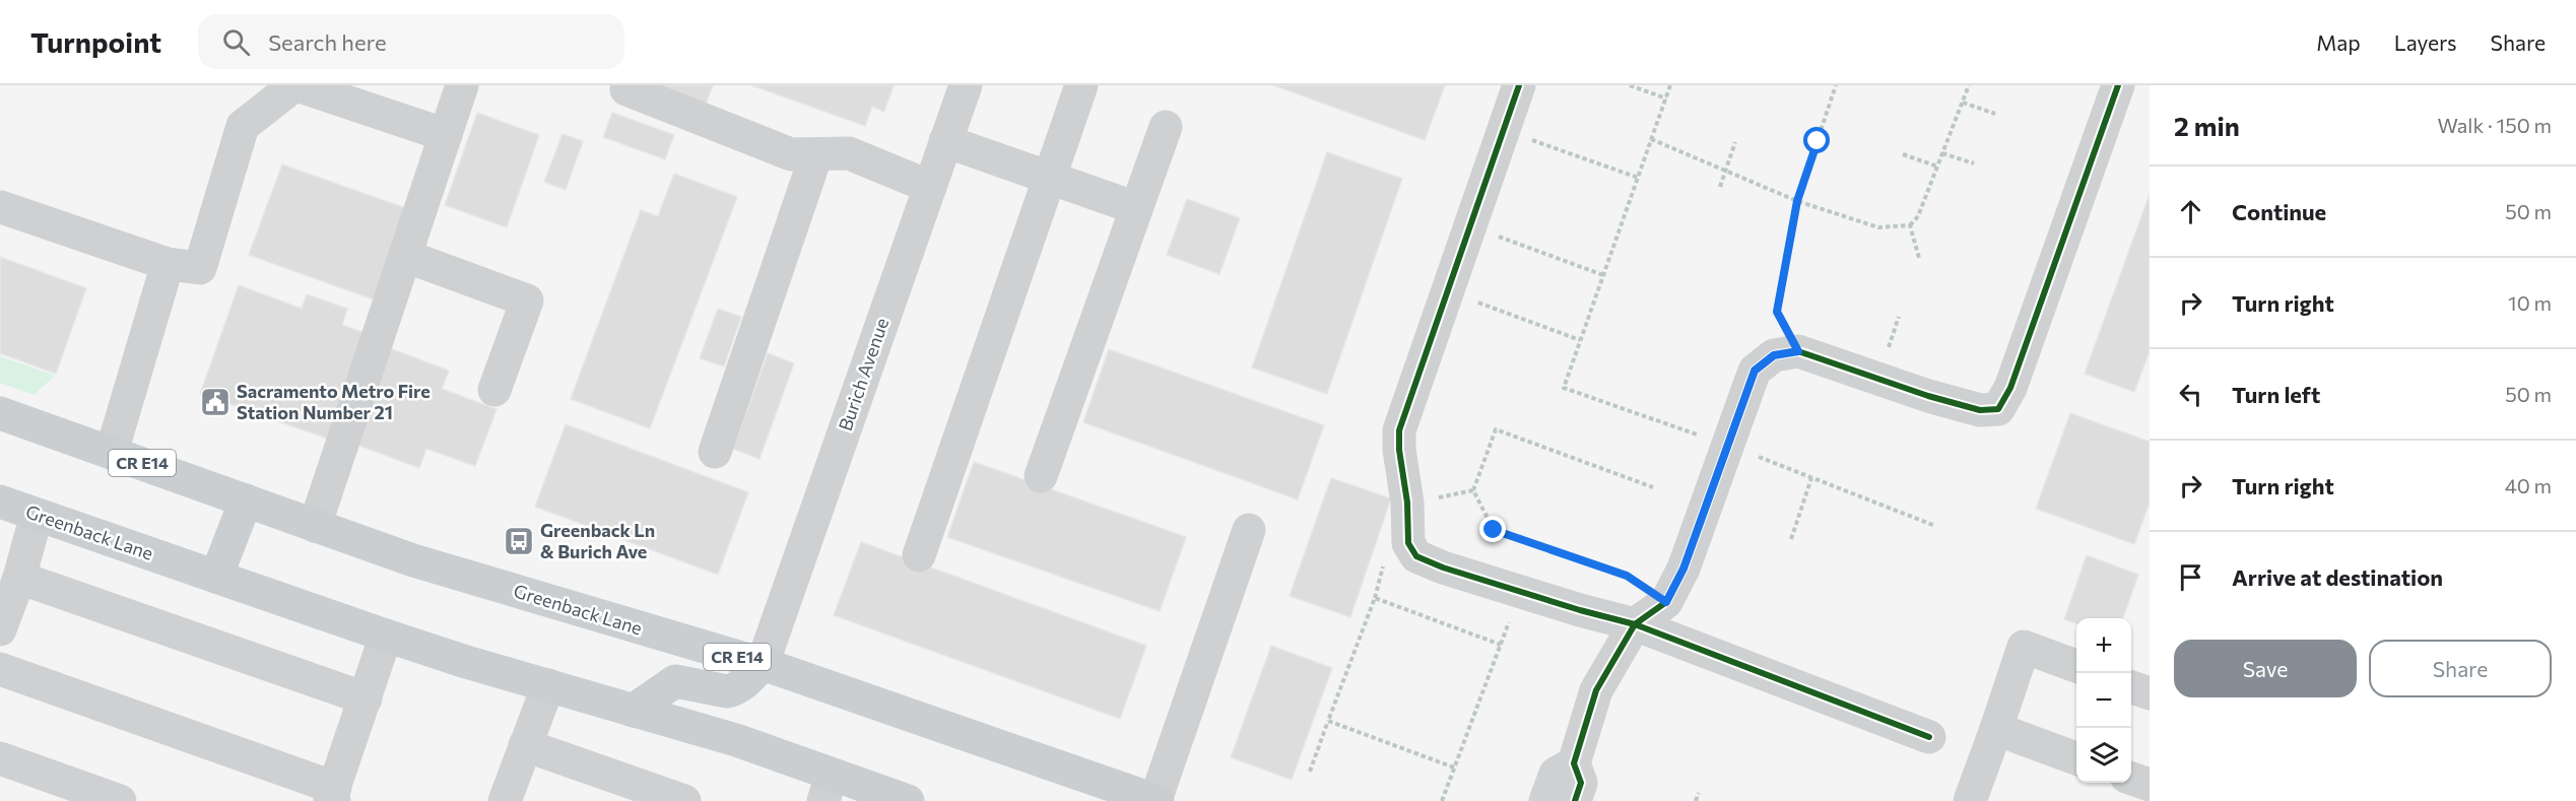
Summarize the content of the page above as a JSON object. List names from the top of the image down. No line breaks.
{"streets":{"main road":["CR E14","Greenback Lane"],"street":["Burich Avenue"]},"crossings":[["Burich Avenue","Greenback Lane"]],"places":{"public building":["Sacramento Metro Fire Station Number 21"],"bus stop":["Greenback Ln & Burich Ave"]},"page":{"header":"Turnpoint","search":"Search here","nav":["Map","Layers","Share"],"heading":["2 min","Walk · 150 m"],"list":[["Continue","50 m"],["Turn right","10 m"],["Turn left","50 m"],["Turn right","40 m"],"Arrive at destination"],"map_buttons":["+","−"],"buttons":["Save","Share"]}}
